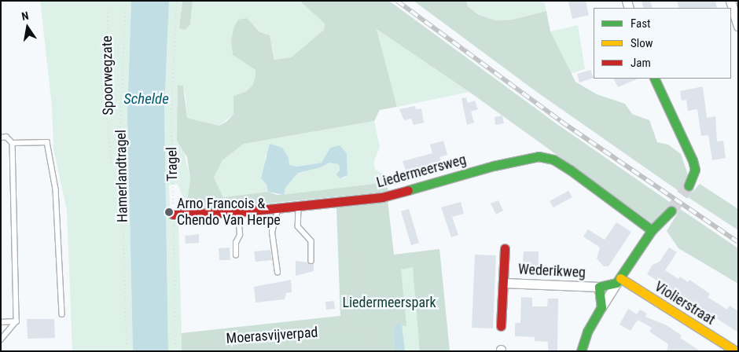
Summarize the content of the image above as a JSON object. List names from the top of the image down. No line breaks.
{"streets":{"street":["Liedermeersweg","Wederikweg","Violierstraat"],"path":["Spoorwegzate","Tragel","Hamerlandtragel","Moerasvijverpad"]},"crossings":[["Spoorwegzate","Hamerlandtragel"],["Tragel","Liedermeersweg"]],"water":["Schelde"],"parks":["Liedermeerspark"],"places":["Arno Francois & Chendo Van Herpe"],"legend":["Fast","Slow","Jam"],"north":"top"}
